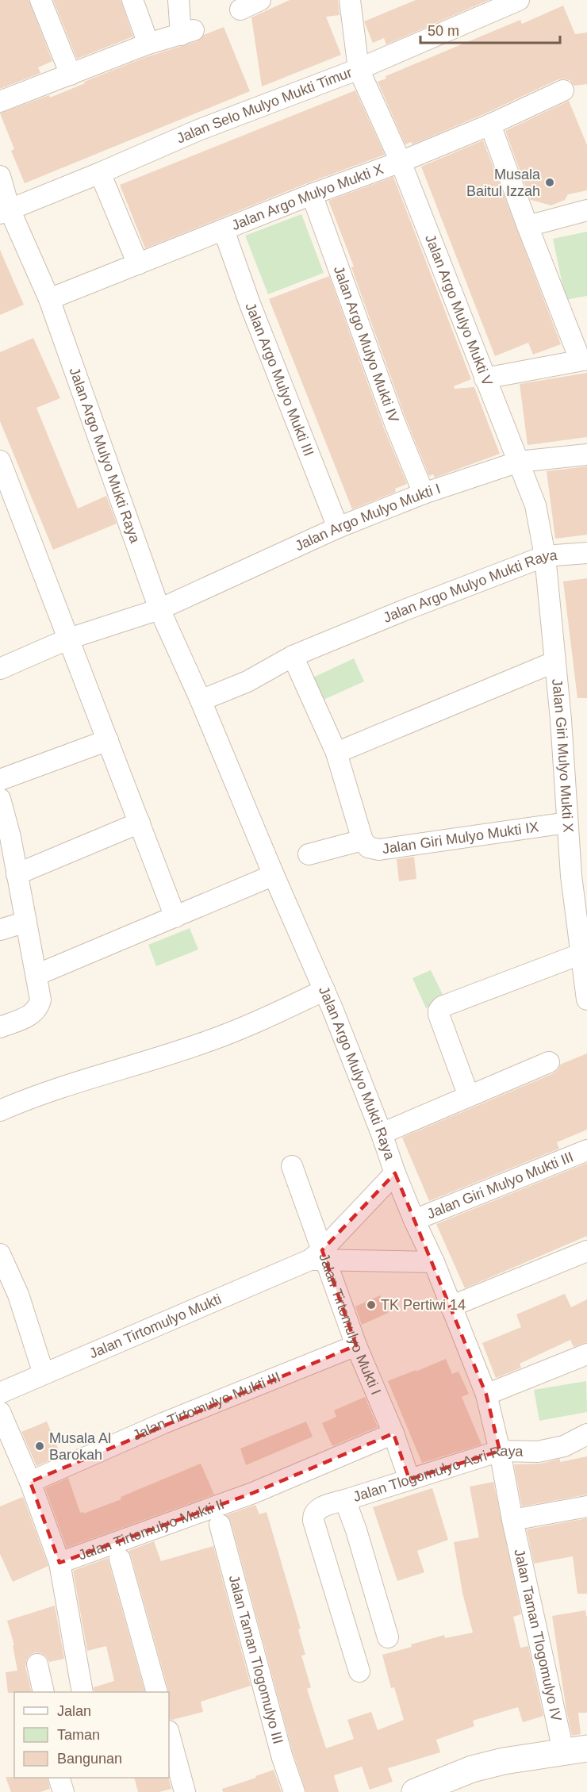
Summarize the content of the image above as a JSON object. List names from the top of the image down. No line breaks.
{"streets":{"street":["Jalan Selo Mulyo Mukti Timur","Jalan Argo Mulyo Mukti X","Jalan Argo Mulyo Mukti V","Jalan Argo Mulyo Mukti IV","Jalan Argo Mulyo Mukti III","Jalan Argo Mulyo Mukti Raya","Jalan Argo Mulyo Mukti I","Jalan Giri Mulyo Mukti X","Jalan Giri Mulyo Mukti IX","Jalan Giri Mulyo Mukti III","Jalan Tirtomulyo Mukti I","Jalan Tirtomulyo Mukti","Jalan Tirtomulyo Mukti III","Jalan Tlogomulyo Asri Raya","Jalan Tirtomulyo Mukti II","Jalan Taman Tlogomulyo IV","Jalan Taman Tlogomulyo III"]},"crossings":[["Jalan Selo Mulyo Mukti Timur","Jalan Argo Mulyo Mukti V"],["Jalan Selo Mulyo Mukti Timur","Jalan Argo Mulyo Mukti Raya"],["Jalan Argo Mulyo Mukti X","Jalan Argo Mulyo Mukti V"],["Jalan Argo Mulyo Mukti X","Jalan Argo Mulyo Mukti IV"],["Jalan Argo Mulyo Mukti X","Jalan Argo Mulyo Mukti III"],["Jalan Argo Mulyo Mukti X","Jalan Argo Mulyo Mukti Raya"],["Jalan Argo Mulyo Mukti V","Jalan Argo Mulyo Mukti Raya"],["Jalan Argo Mulyo Mukti V","Jalan Argo Mulyo Mukti I"],["Jalan Argo Mulyo Mukti V","Jalan Giri Mulyo Mukti X"],["Jalan Argo Mulyo Mukti IV","Jalan Argo Mulyo Mukti I"],["Jalan Argo Mulyo Mukti III","Jalan Argo Mulyo Mukti I"],["Jalan Argo Mulyo Mukti Raya","Jalan Argo Mulyo Mukti I"],["Jalan Argo Mulyo Mukti Raya","Jalan Giri Mulyo Mukti X"],["Jalan Argo Mulyo Mukti Raya","Jalan Giri Mulyo Mukti IX"],["Jalan Argo Mulyo Mukti Raya","Jalan Giri Mulyo Mukti III"],["Jalan Argo Mulyo Mukti Raya","Jalan Tirtomulyo Mukti"],["Jalan Argo Mulyo Mukti Raya","Jalan Tlogomulyo Asri Raya"],["Jalan Argo Mulyo Mukti Raya","Jalan Taman Tlogomulyo IV"],["Jalan Giri Mulyo Mukti X","Jalan Giri Mulyo Mukti IX"],["Jalan Tirtomulyo Mukti I","Jalan Tirtomulyo Mukti"],["Jalan Tirtomulyo Mukti I","Jalan Tirtomulyo Mukti III"],["Jalan Tirtomulyo Mukti I","Jalan Tlogomulyo Asri Raya"],["Jalan Tirtomulyo Mukti I","Jalan Tirtomulyo Mukti II"],["Jalan Tirtomulyo Mukti III","Jalan Tirtomulyo Mukti II"],["Jalan Tlogomulyo Asri Raya","Jalan Taman Tlogomulyo IV"]],"places":["Musala Baitul Izzah","TK Pertiwi 14","Musala Al Barokah"],"legend":["Jalan","Taman","Bangunan"],"scale_bar":"50 m"}
